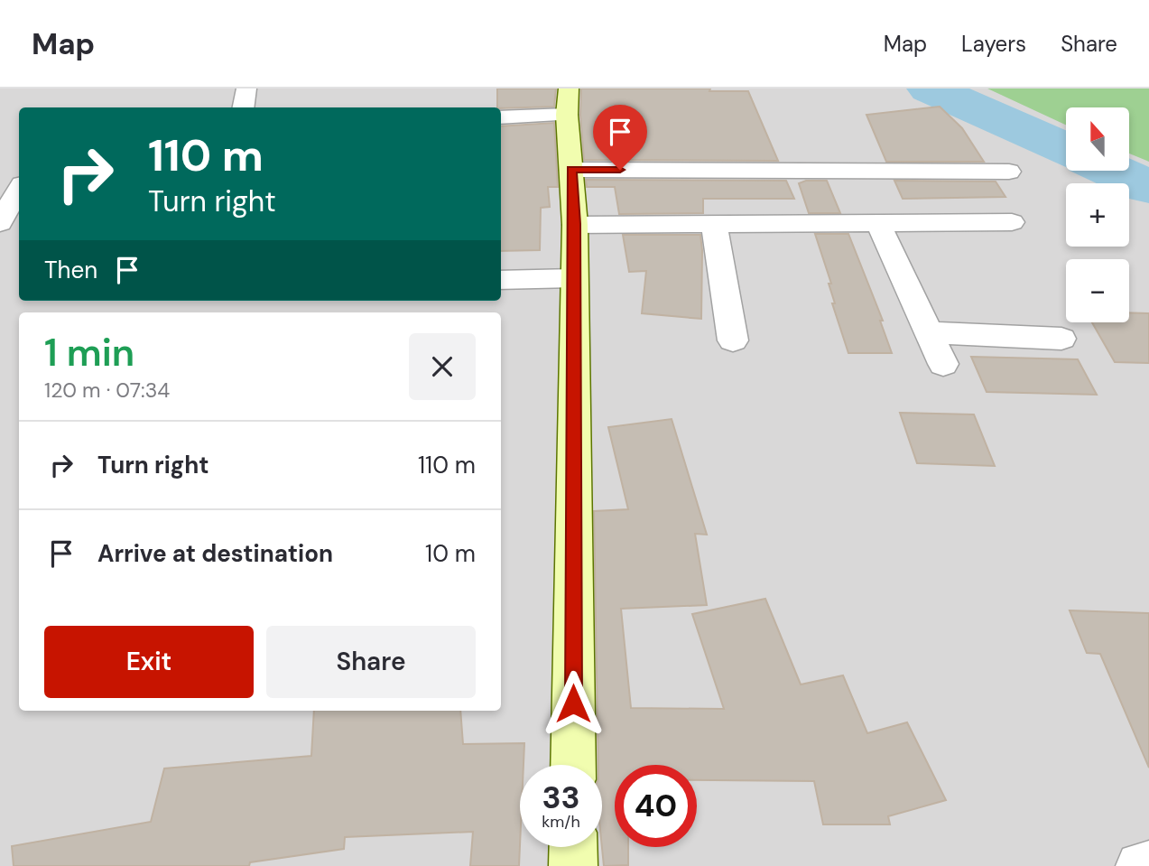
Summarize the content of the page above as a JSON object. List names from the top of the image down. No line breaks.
{"north":"top","page":{"header":"Map","nav":["Map","Layers","Share"],"map_buttons":["+","−"],"turn":["110 m","Turn right"],"then":"Then","heading":["1 min","120 m · 07:34"],"list":[{"name":"Turn right","value":"110 m"},{"name":"Arrive at destination","value":"10 m"}],"buttons":["Exit","Share"],"speed":"33 km/h","limit":"40"}}
